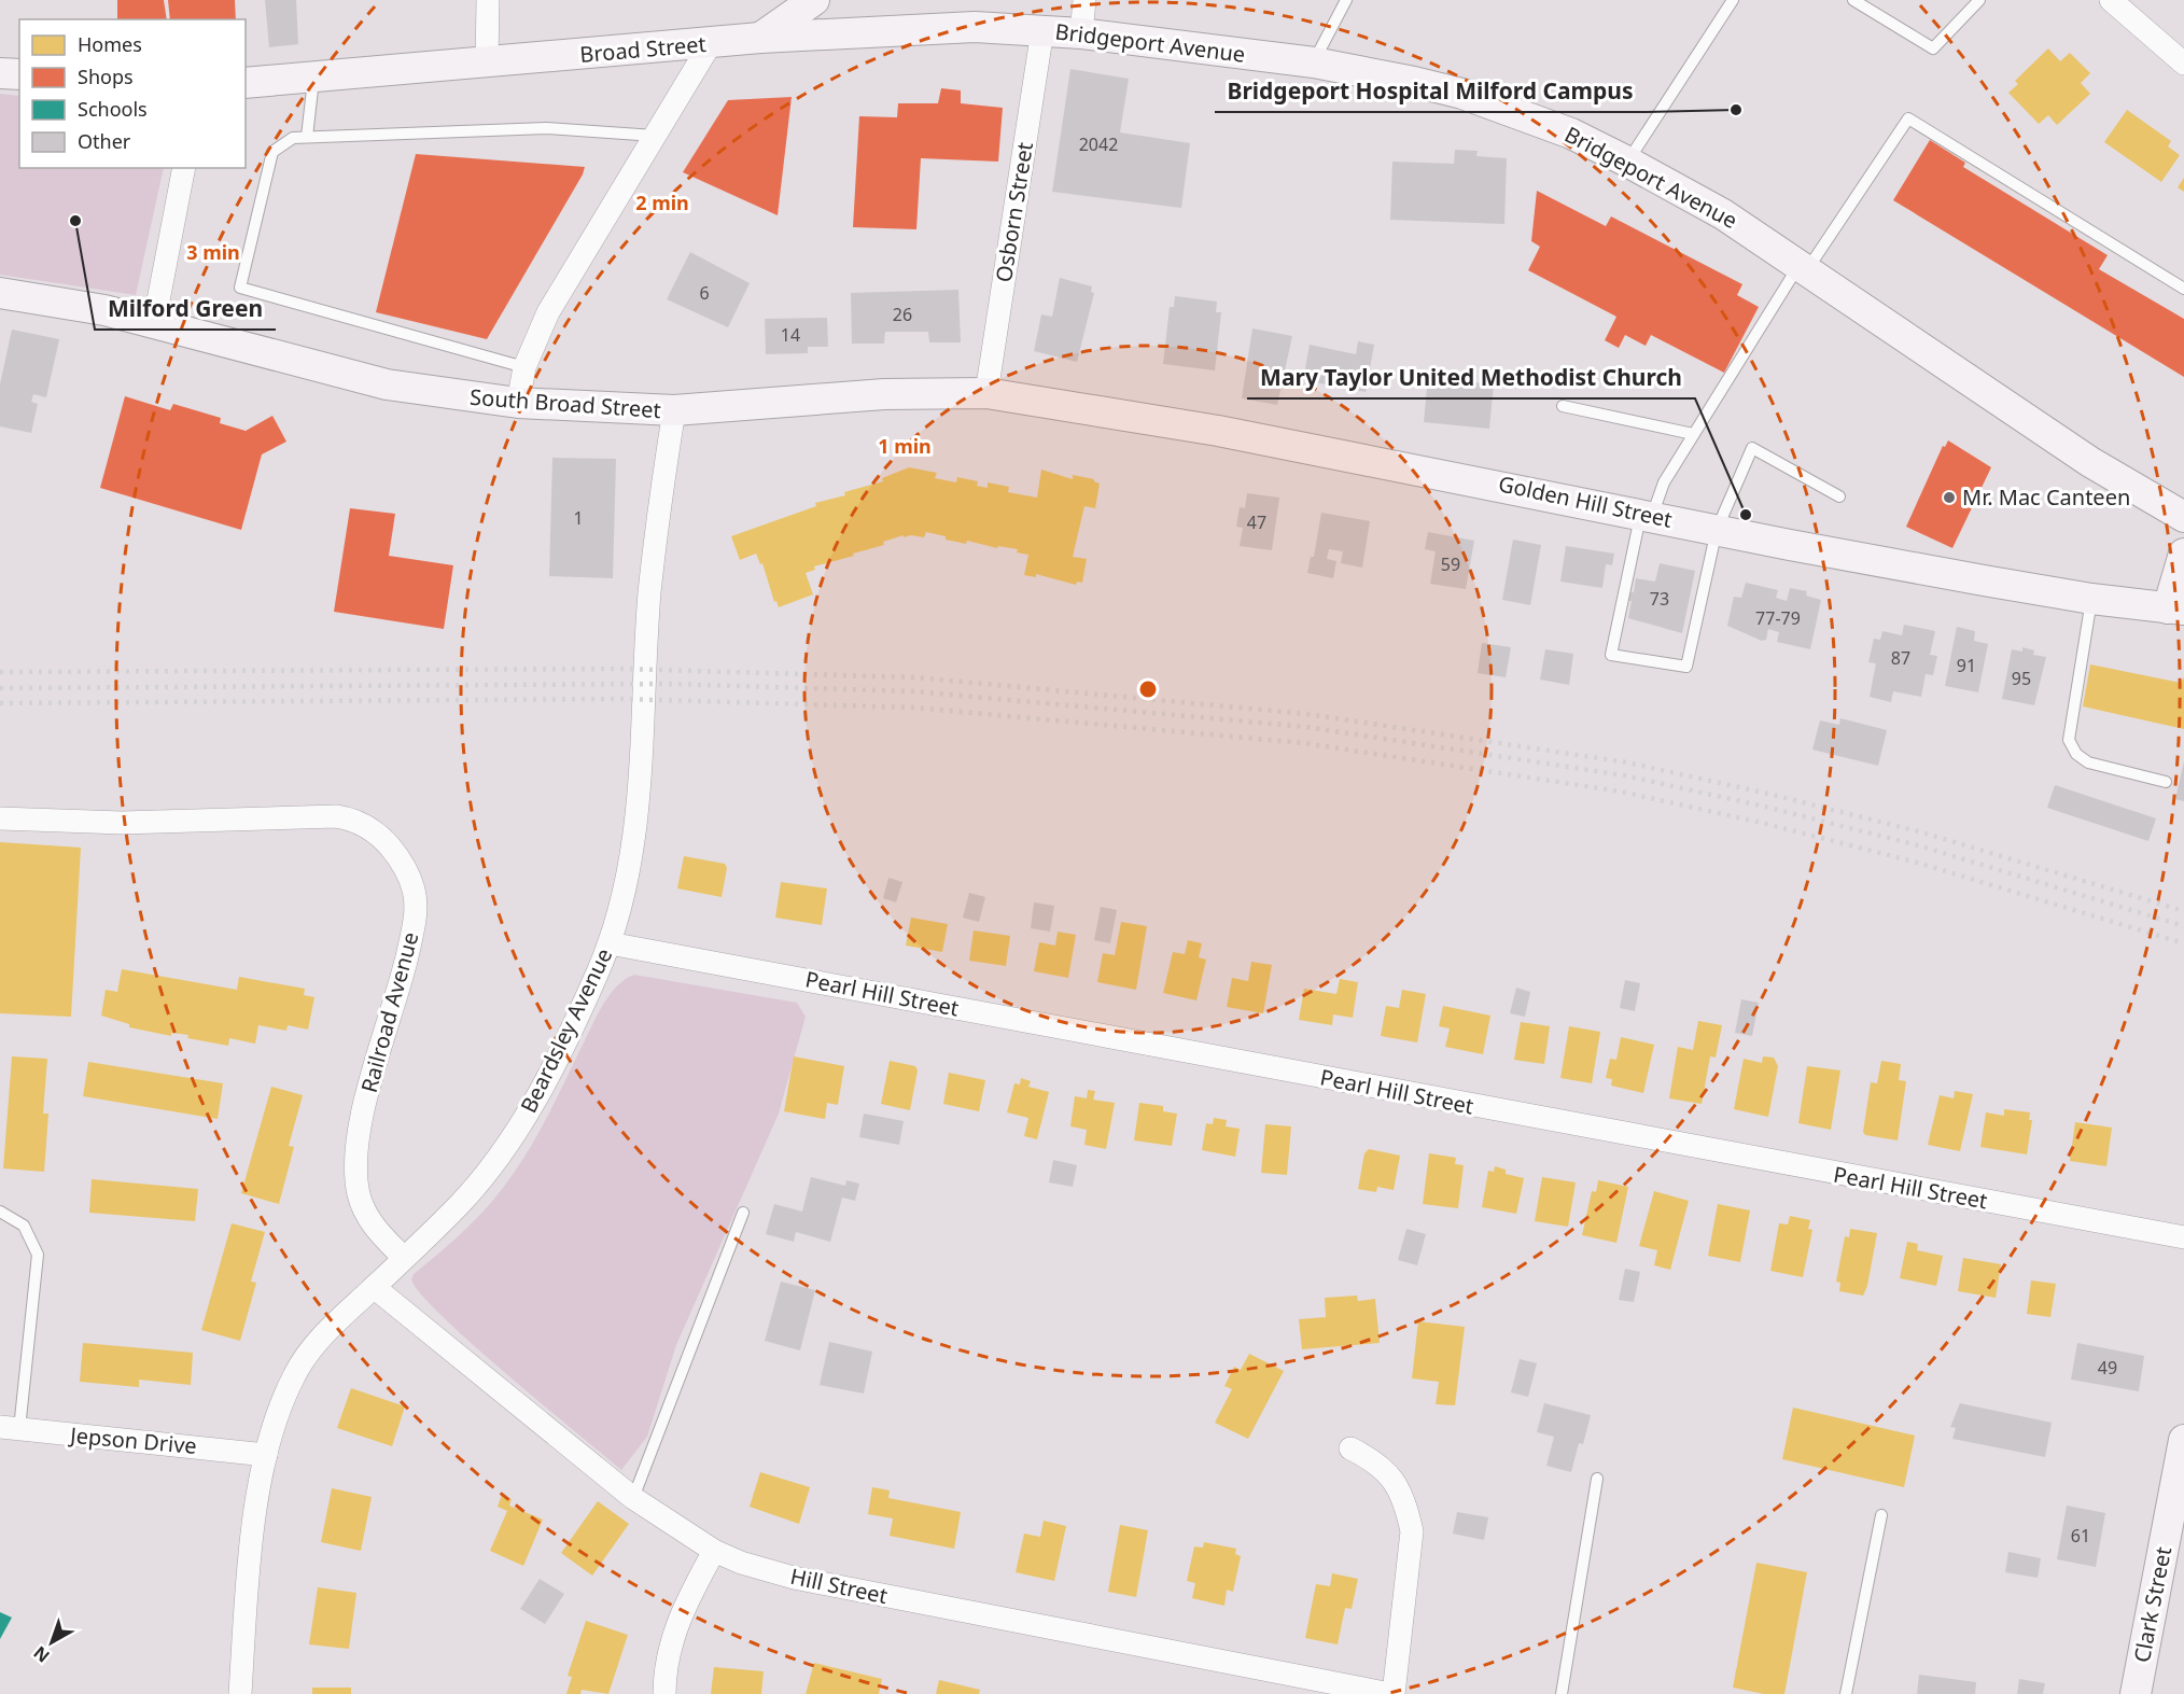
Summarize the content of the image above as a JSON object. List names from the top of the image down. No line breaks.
{"streets":{"main road":["Bridgeport Avenue","Broad Street","South Broad Street","Golden Hill Street","Clark Street"],"street":["Osborn Street","Pearl Hill Street","Railroad Avenue","Beardsley Avenue","Jepson Drive","Hill Street"]},"crossings":[["Bridgeport Avenue","Broad Street"],["Bridgeport Avenue","Osborn Street"],["Broad Street","Osborn Street"],["Osborn Street","South Broad Street"],["Osborn Street","Golden Hill Street"],["South Broad Street","Golden Hill Street"],["South Broad Street","Beardsley Avenue"],["Pearl Hill Street","Beardsley Avenue"],["Railroad Avenue","Beardsley Avenue"],["Beardsley Avenue","Jepson Drive"],["Beardsley Avenue","Hill Street"]],"places":["Bridgeport Hospital Milford Campus","Milford Green","Mr. Mac Canteen","Mary Taylor United Methodist Church"],"house_numbers":["2042","6","26","14","1","47","59","73","77-79","87","91","95","49","61"],"legend":["Homes","Shops","Schools","Other"],"north":"bottom left","rings":["2 min","3 min","1 min"]}
